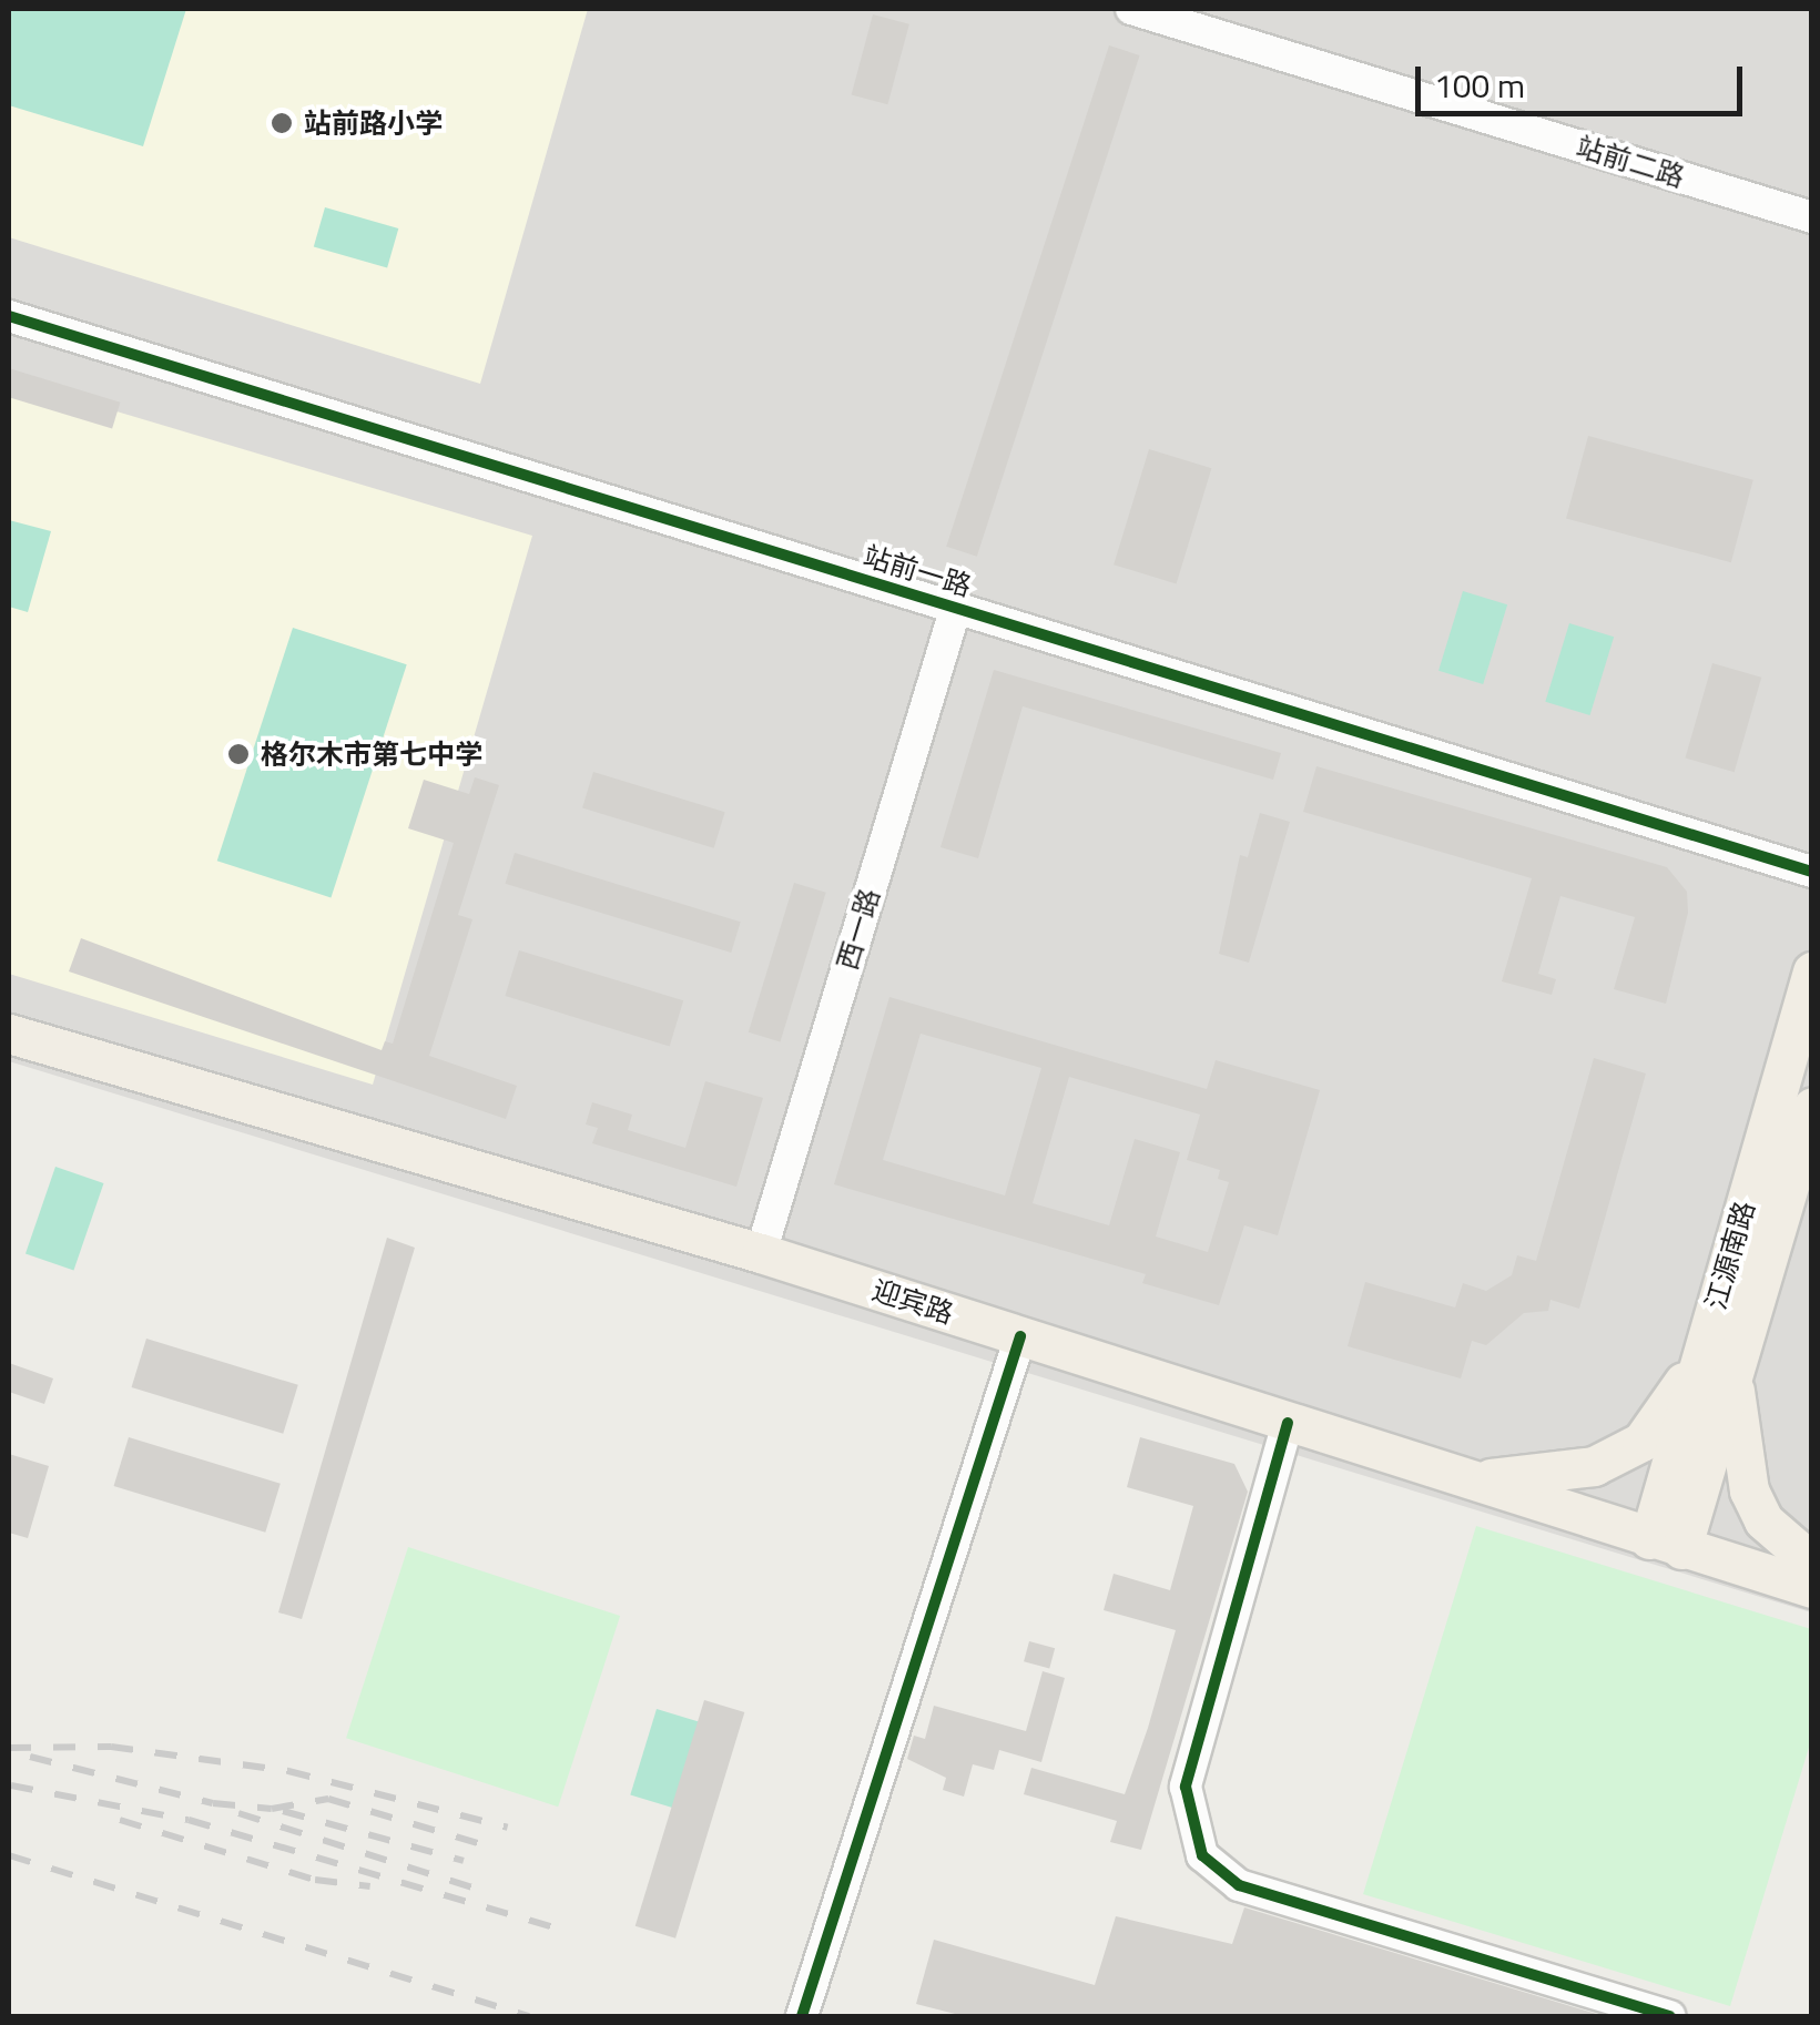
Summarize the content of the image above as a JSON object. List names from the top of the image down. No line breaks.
{"streets":{"main road":["江源南路","迎宾路"],"street":["站前二路","站前一路","西一路"]},"crossings":[["站前一路","西一路"],["西一路","迎宾路"],["江源南路","迎宾路"]],"places":["站前路小学","格尔木市第七中学"],"scale_bar":"100 m"}
